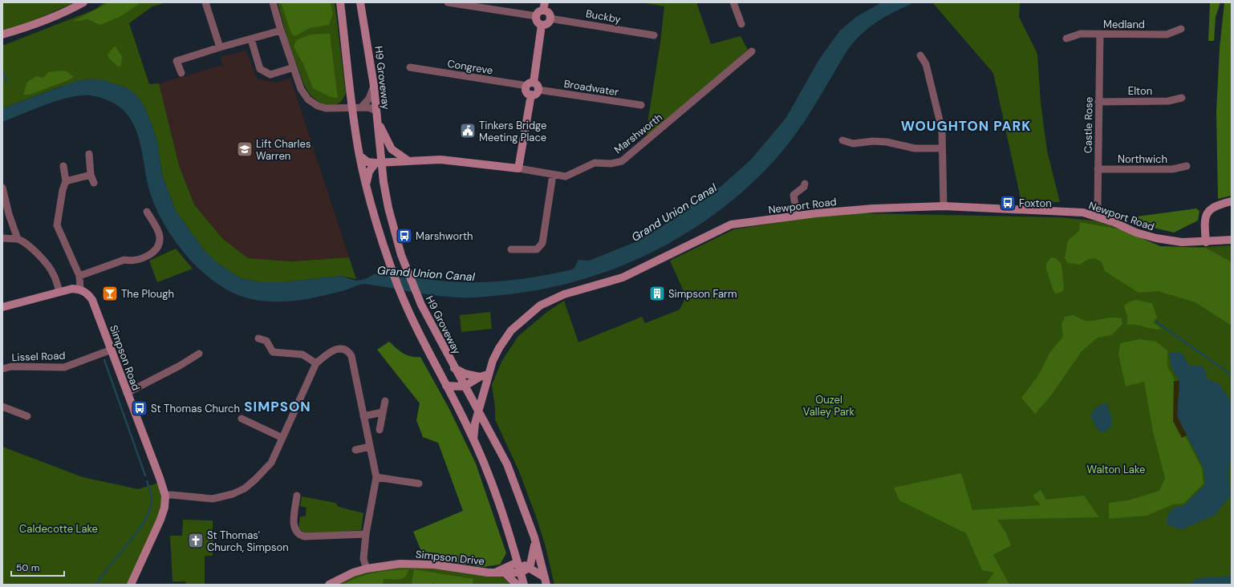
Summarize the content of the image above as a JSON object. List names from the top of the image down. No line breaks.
{"streets":{"street":["Buckby","Medland","Congreve","H9 Groveway","Broadwater","Elton","Castle Rose","Marshworth","Northwich","Newport Road","Lissel Road","Simpson Road","Simpson Drive"]},"crossings":[["Medland","Castle Rose"],["Congreve","Broadwater"],["H9 Groveway","Marshworth"],["H9 Groveway","Newport Road"],["Elton","Castle Rose"],["Castle Rose","Northwich"],["Castle Rose","Newport Road"],["Lissel Road","Simpson Road"]],"districts":["WOUGHTON PARK","SIMPSON"],"water":["Grand Union Canal"],"parks":["Ouzel Valley Park","Walton Lake","Caldecotte Lake"],"places":{"public building":["Tinkers Bridge Meeting Place"],"school or university":["Lift Charles Warren"],"bus stop":["Foxton","Marshworth","St Thomas Church"],"bar":["The Plough"],"building":["Simpson Farm"],"church":["St Thomas' Church, Simpson"]},"scale_bar":"50 m"}
